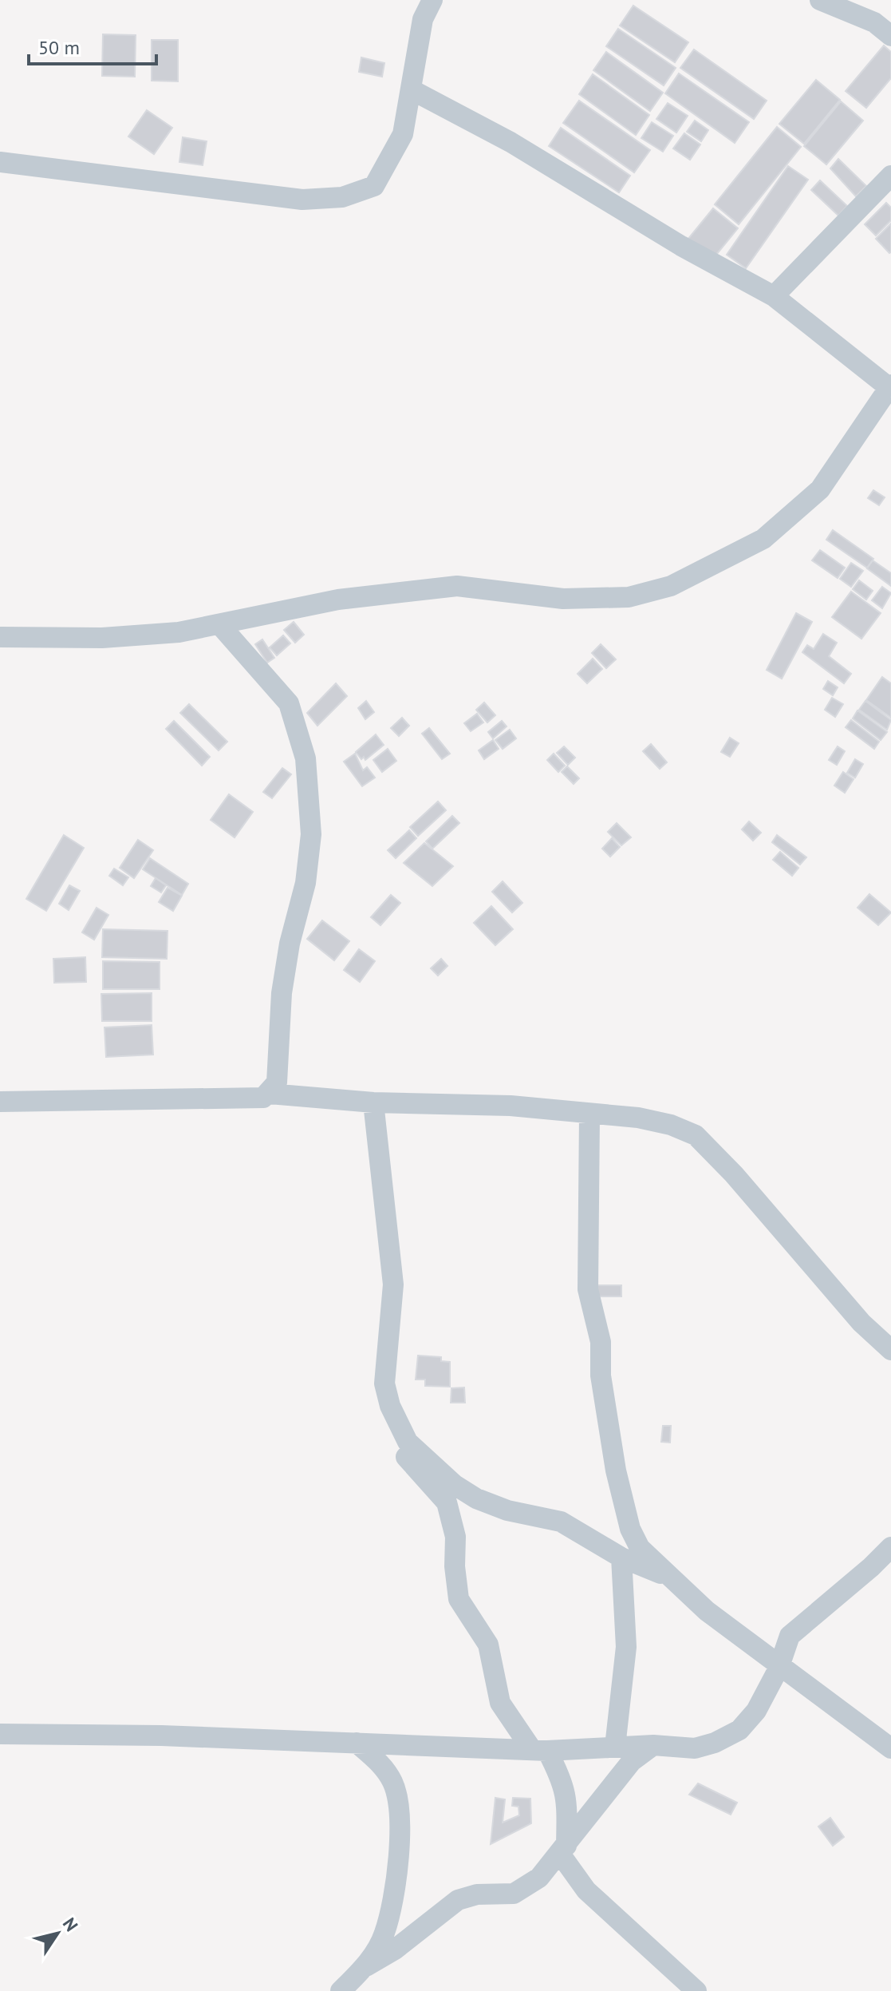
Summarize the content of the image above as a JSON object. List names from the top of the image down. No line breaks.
{"scale_bar":"50 m","north":"top right"}
